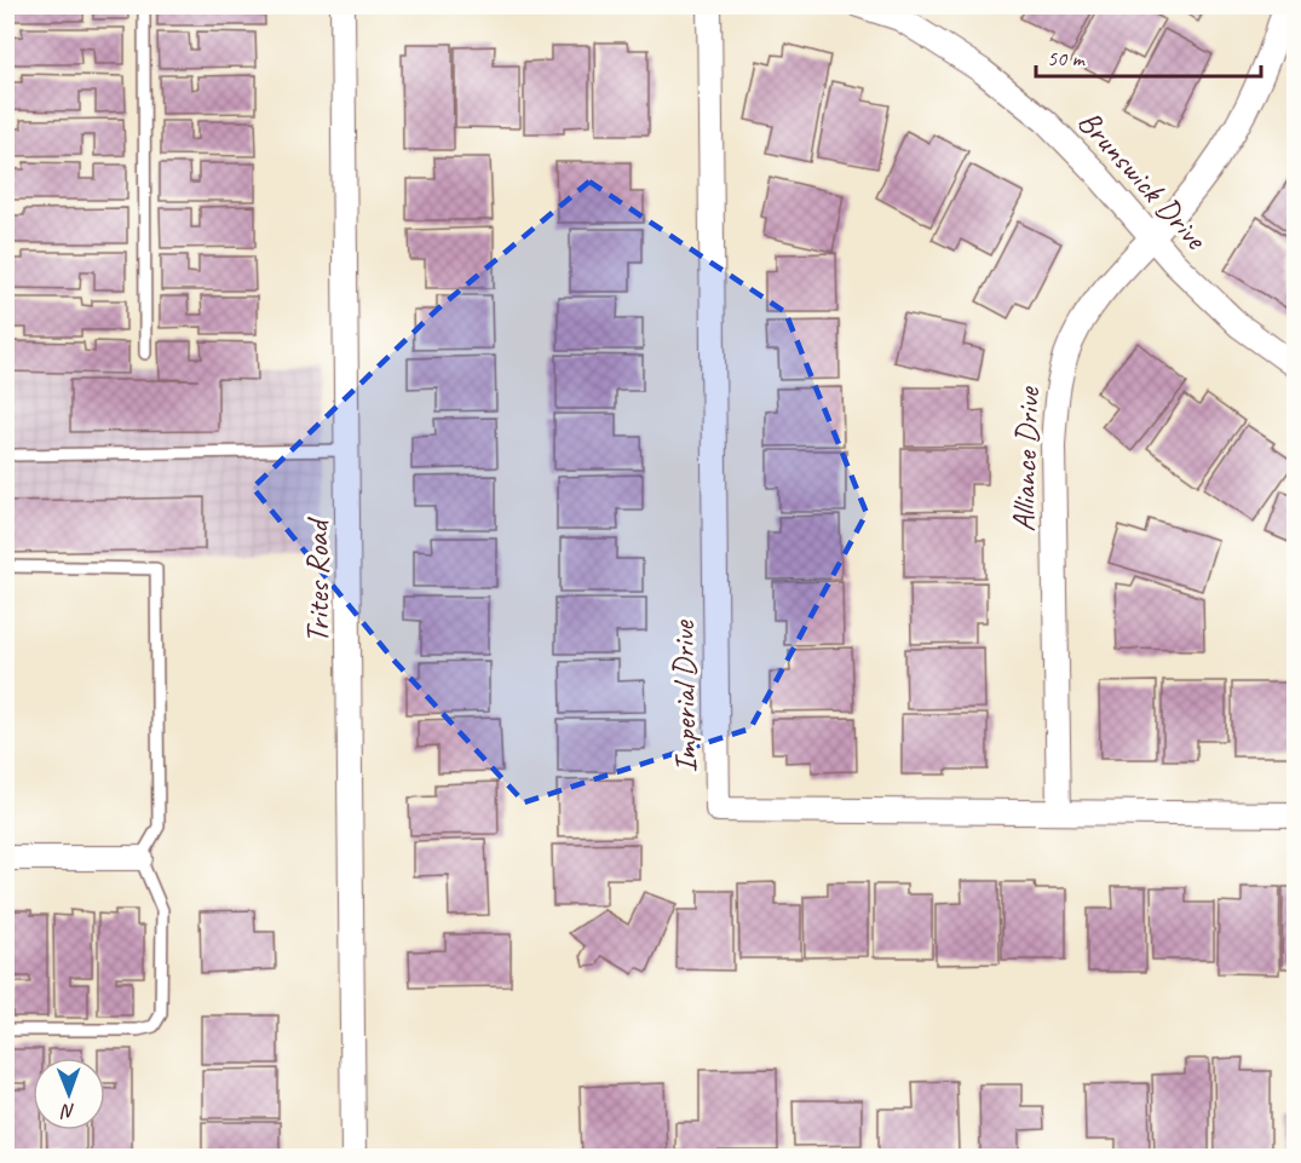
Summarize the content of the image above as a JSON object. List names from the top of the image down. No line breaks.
{"streets":{"street":["Brunswick Drive","Alliance Drive","Trites Road","Imperial Drive"]},"crossings":[["Brunswick Drive","Alliance Drive"],["Alliance Drive","Imperial Drive"]],"scale_bar":"50 m","north":"bottom"}
